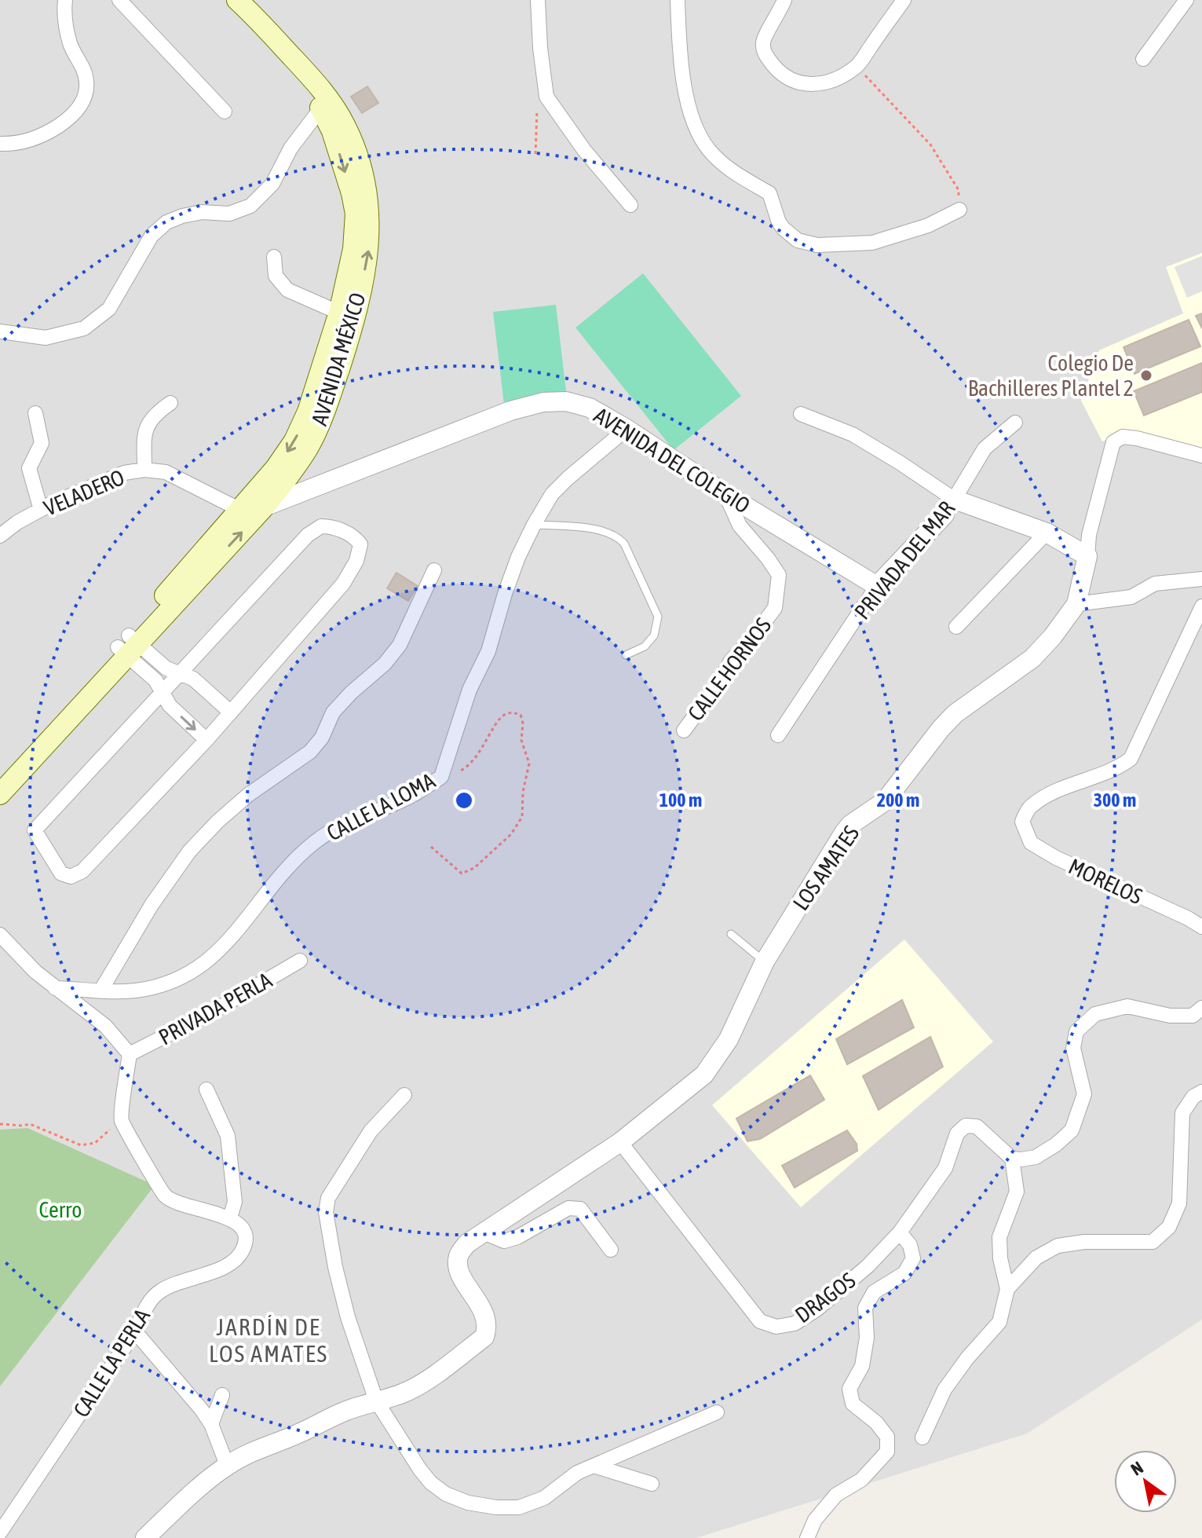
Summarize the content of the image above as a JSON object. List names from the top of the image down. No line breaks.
{"streets":{"main road":["AVENIDA MÉXICO"],"street":["AVENIDA DEL COLEGIO","VELADERO","PRIVADA DEL MAR","CALLE HORNOS","CALLE LA LOMA","LOS AMATES","MORELOS","PRIVADA PERLA","DRAGOS","CALLE LA PERLA"]},"crossings":[["AVENIDA MÉXICO","AVENIDA DEL COLEGIO"],["AVENIDA MÉXICO","VELADERO"],["AVENIDA DEL COLEGIO","VELADERO"],["AVENIDA DEL COLEGIO","PRIVADA DEL MAR"],["AVENIDA DEL COLEGIO","CALLE HORNOS"],["AVENIDA DEL COLEGIO","CALLE LA LOMA"],["LOS AMATES","DRAGOS"]],"districts":["JARDÍN DE LOS AMATES"],"parks":["Cerro"],"places":["Colegio De Bachilleres Plantel 2"],"north":"top left","rings":["100 m","200 m","300 m"]}
